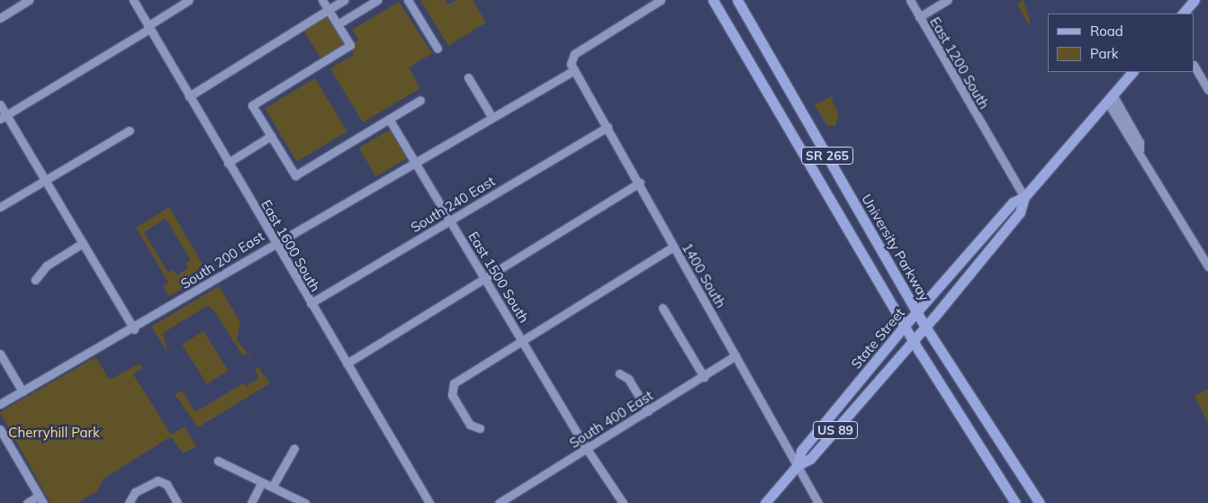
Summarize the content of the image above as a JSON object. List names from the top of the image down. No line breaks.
{"streets":{"main road":["SR 265","University Parkway","State Street","US 89"],"street":["East 1200 South","South 240 East","East 1600 South","South 200 East","1400 South","East 1500 South","South 400 East"]},"crossings":[["East 1200 South","State Street"],["SR 265","State Street"],["South 240 East","East 1600 South"],["South 240 East","1400 South"],["South 240 East","East 1500 South"],["East 1600 South","South 200 East"],["University Parkway","State Street"],["South 200 East","1400 South"],["South 200 East","East 1500 South"],["1400 South","State Street"],["1400 South","South 400 East"],["East 1500 South","South 400 East"]],"parks":["Cherryhill Park"],"legend":["Road","Park"]}
